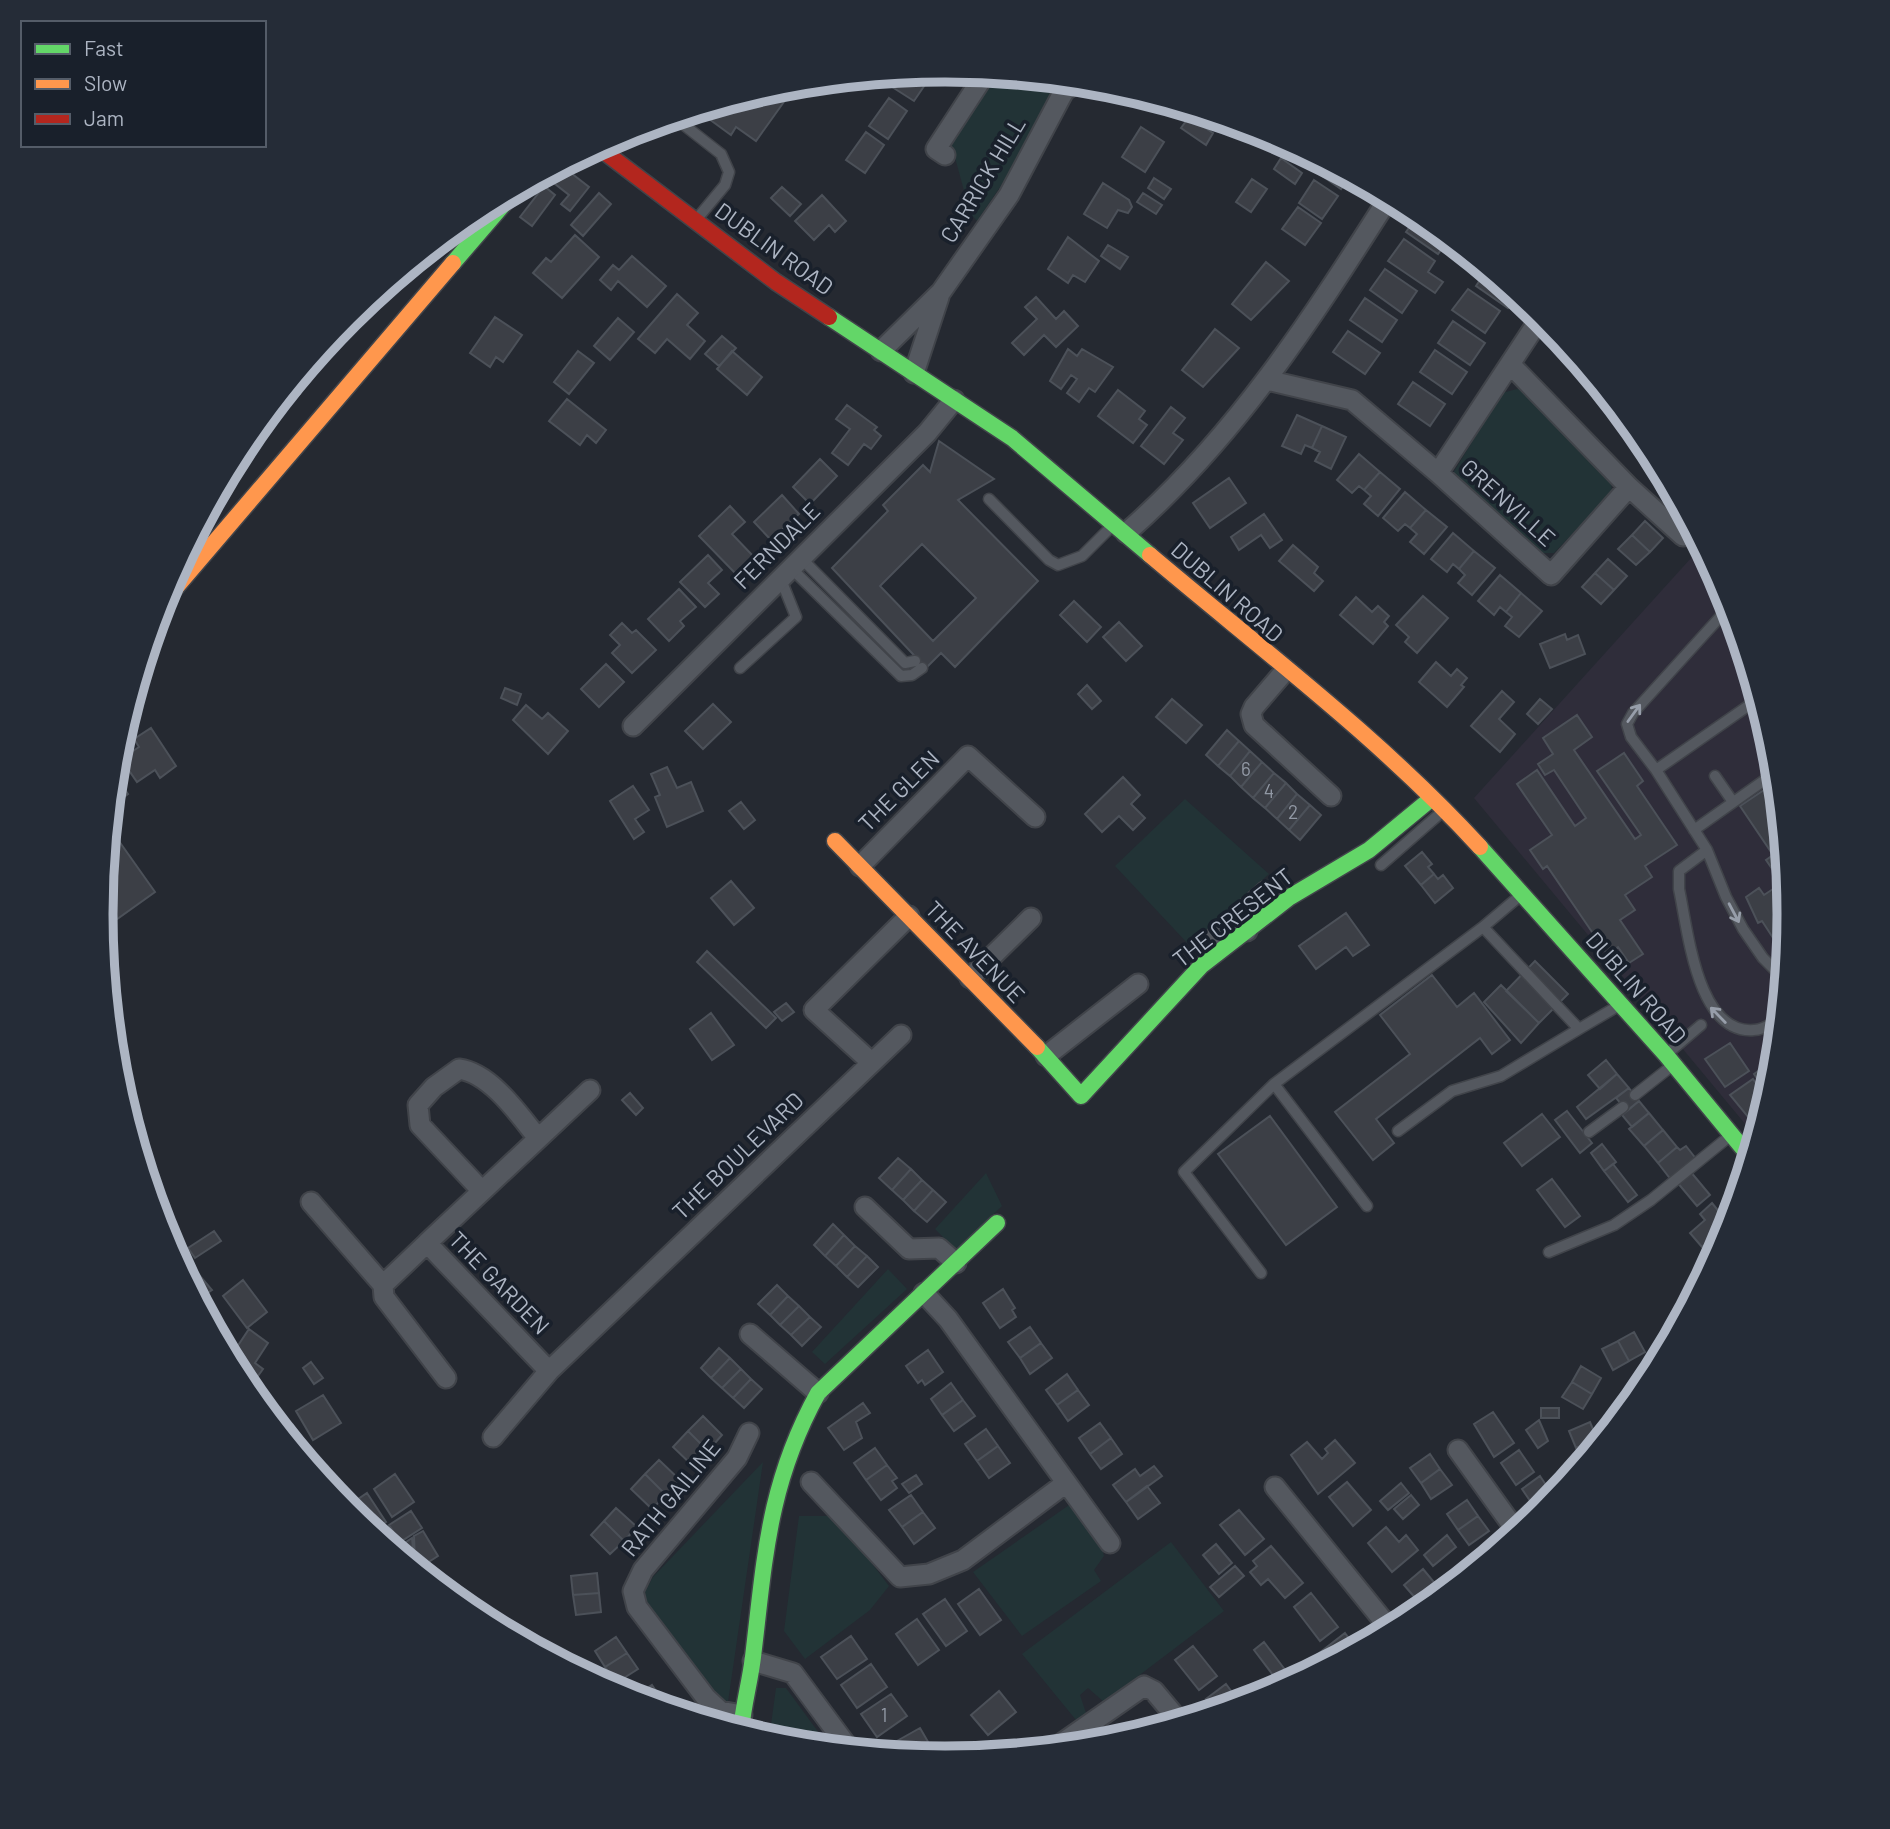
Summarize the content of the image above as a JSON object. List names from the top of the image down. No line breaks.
{"streets":{"street":["CARRICK HILL","DUBLIN ROAD","GRENVILLE","FERNDALE","THE GLEN","THE CRESENT","THE AVENUE","THE BOULEVARD","THE GARDEN","RATH GAILINE"]},"crossings":[["CARRICK HILL","DUBLIN ROAD"],["DUBLIN ROAD","FERNDALE"],["DUBLIN ROAD","THE CRESENT"],["THE GLEN","THE AVENUE"],["THE CRESENT","THE AVENUE"],["THE BOULEVARD","THE GARDEN"]],"house_numbers":["6","4","2","1"],"legend":["Fast","Slow","Jam"]}
